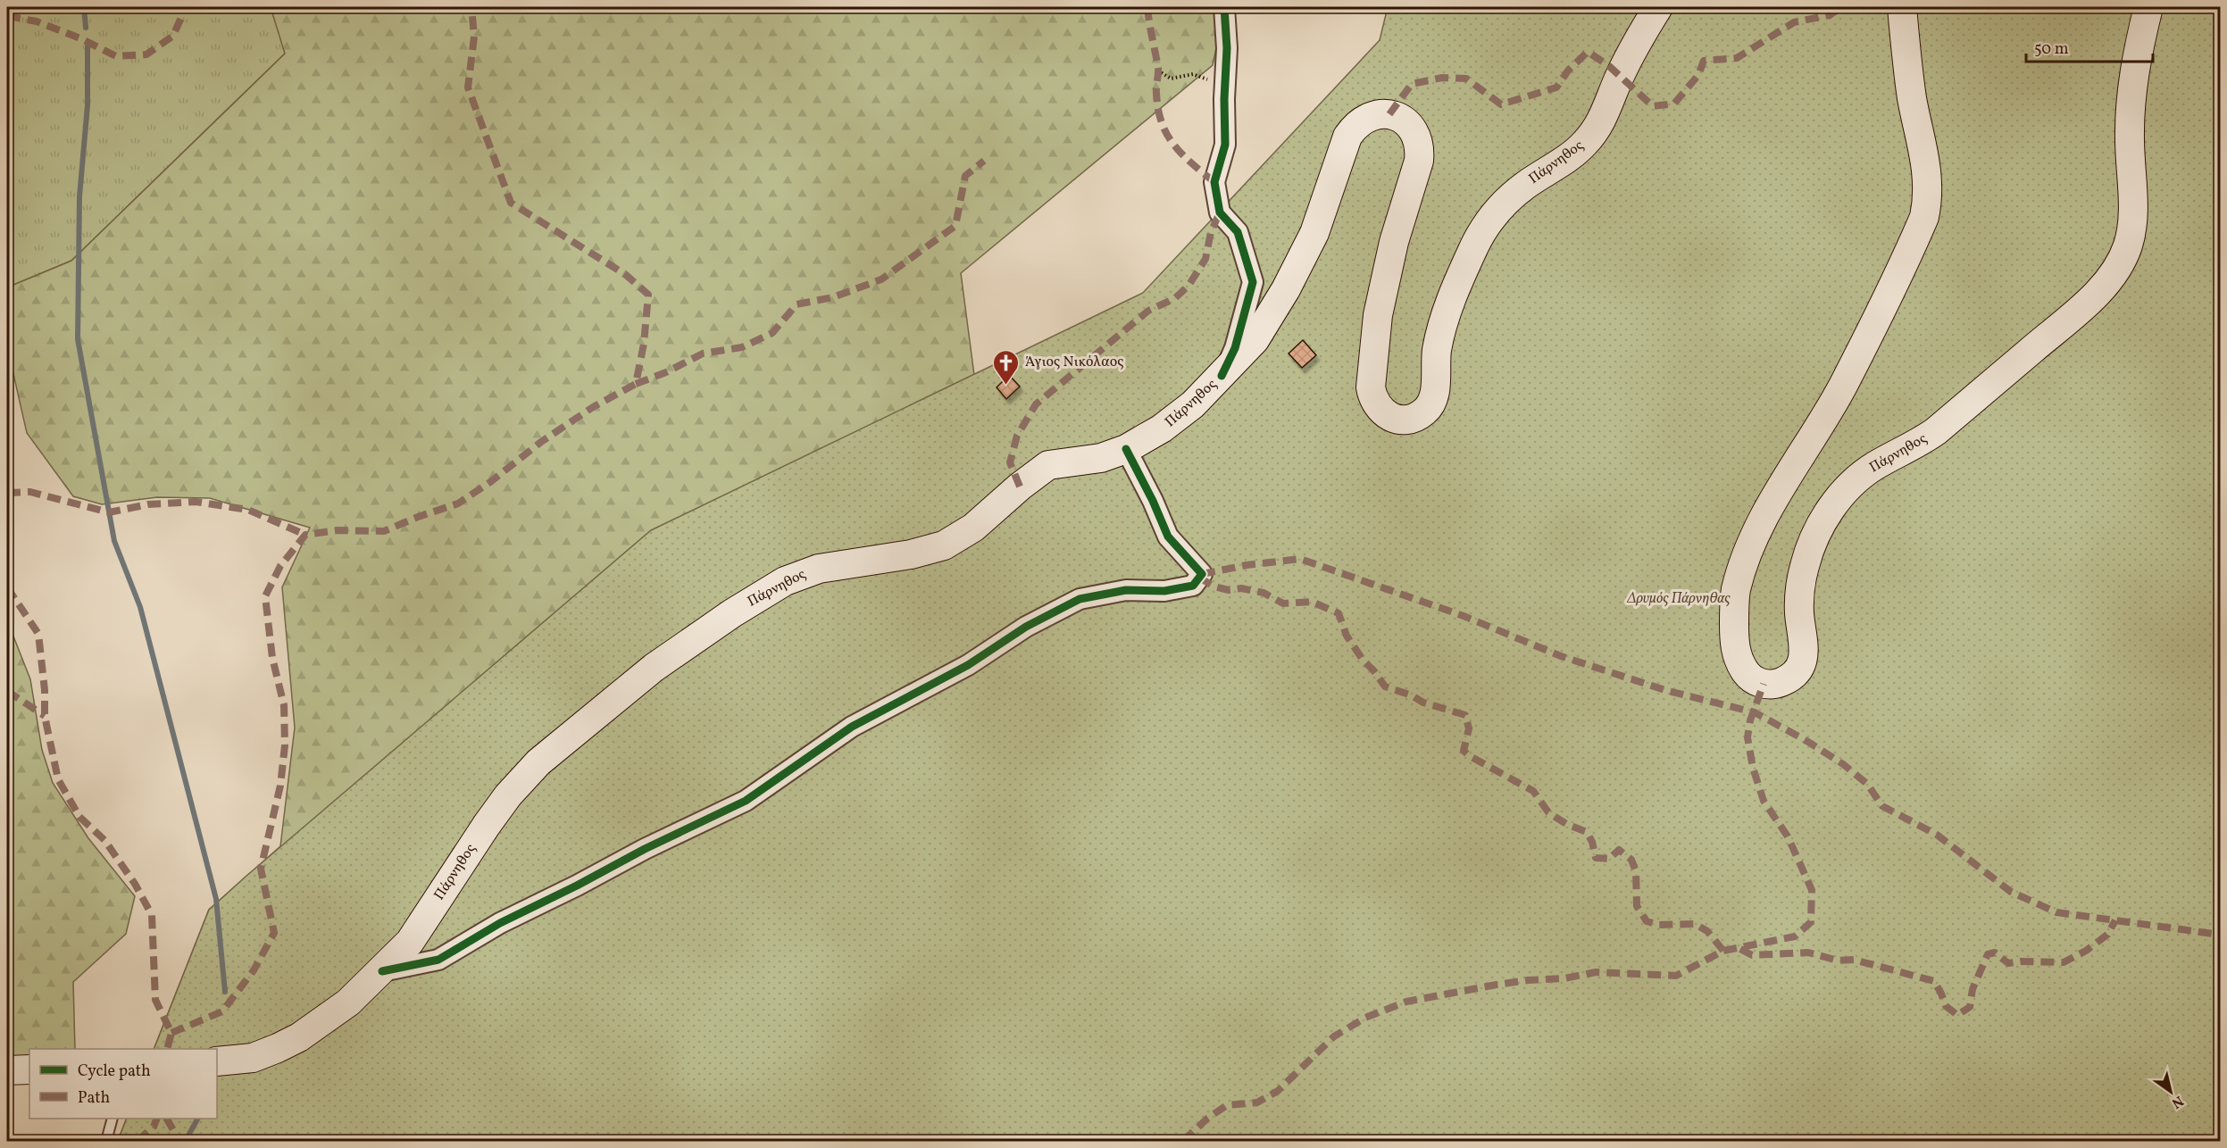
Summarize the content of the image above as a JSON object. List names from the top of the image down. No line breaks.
{"streets":{"main road":["Πάρνηθος"]},"parks":["Δρυμός Πάρνηθας"],"places":{"church":["Άγιος Νικόλαος"]},"legend":["Cycle path","Path"],"scale_bar":"50 m","north":"bottom right"}
